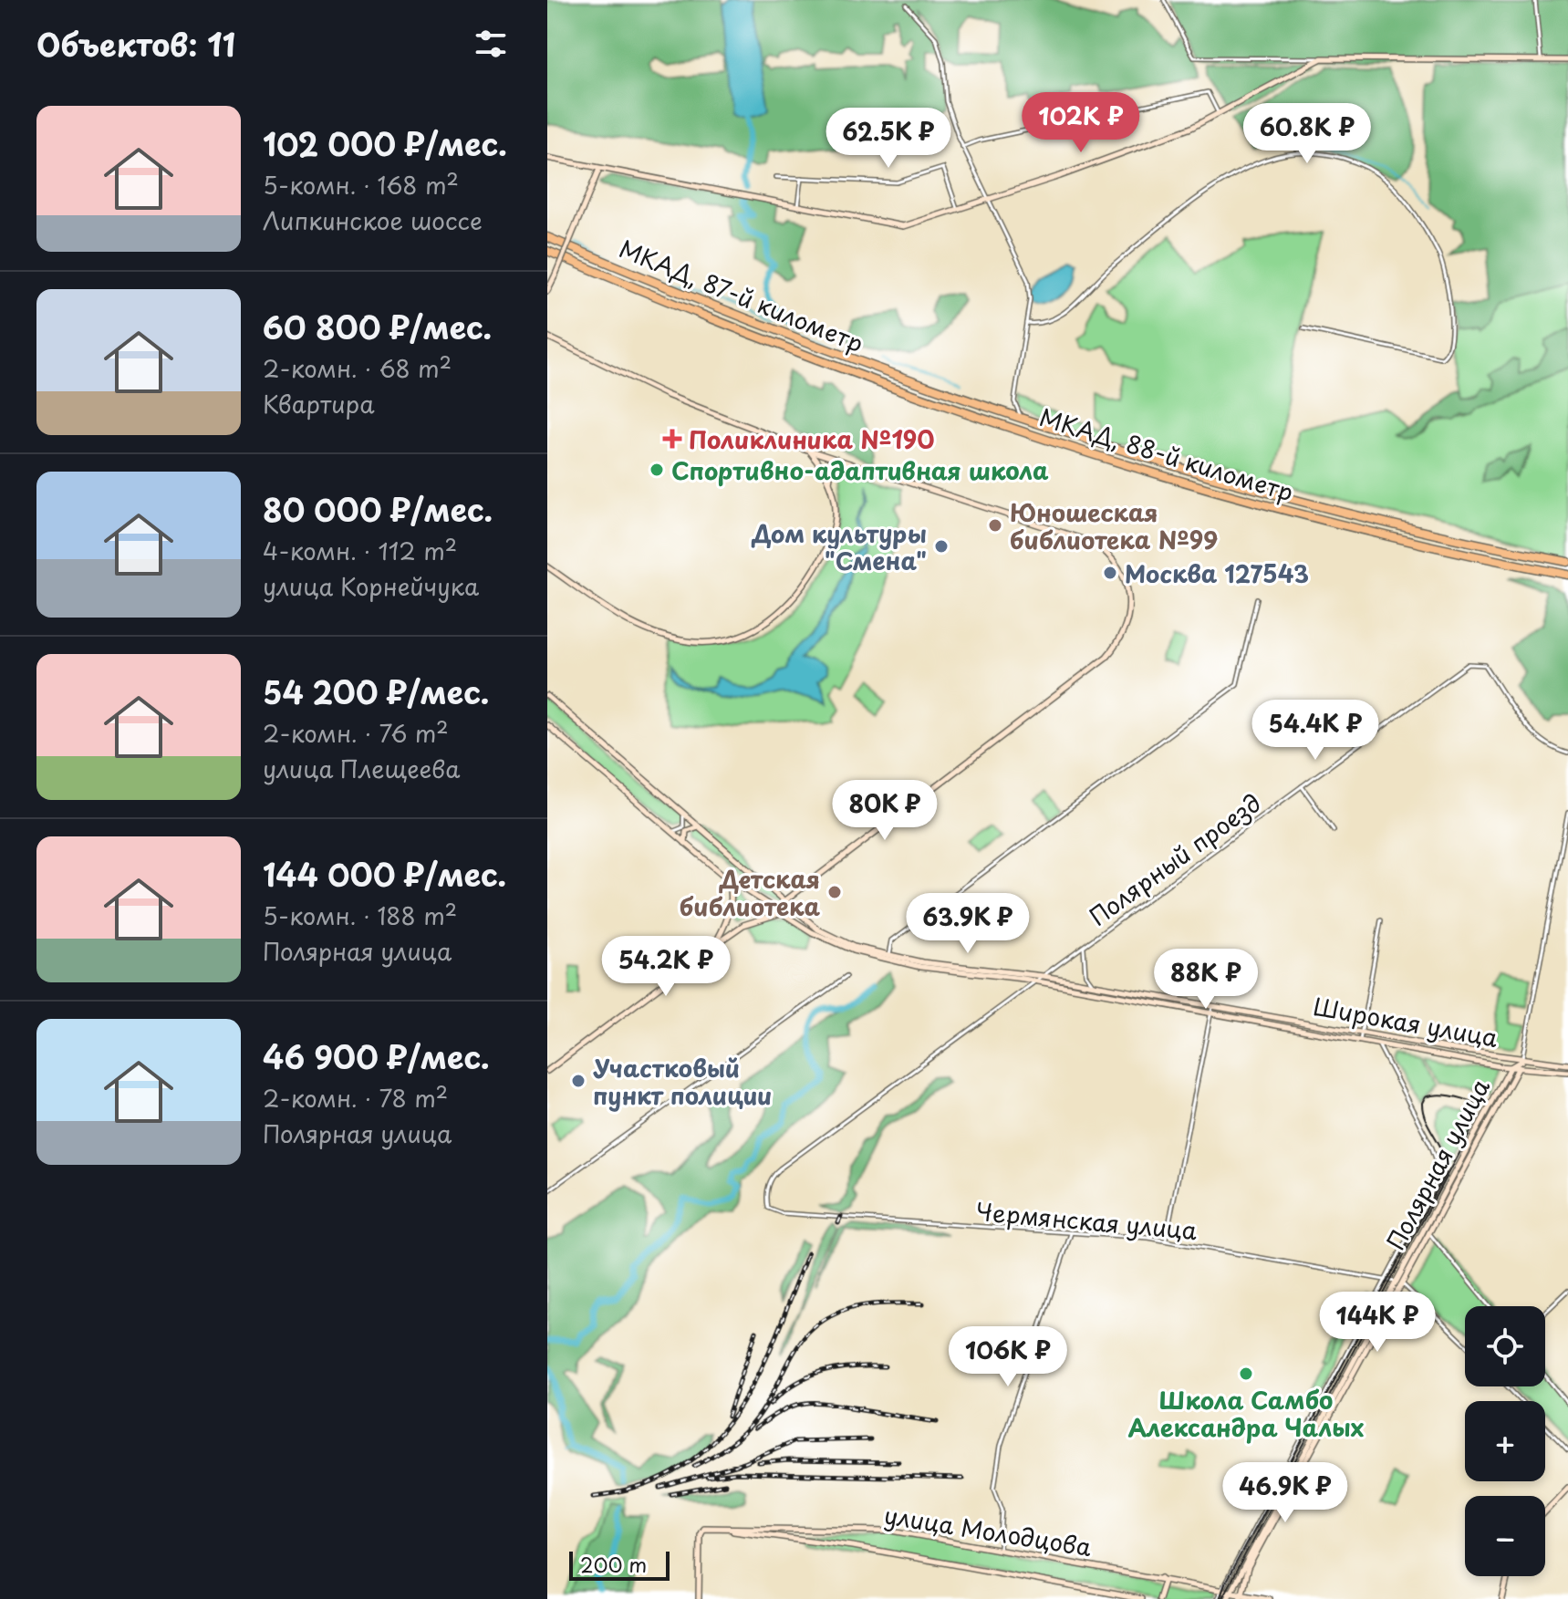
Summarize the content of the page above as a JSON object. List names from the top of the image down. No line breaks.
{"streets":{"highway":["МКАД, 87-й километр","МКАД, 88-й километр"],"street":["Полярный проезд","Широкая улица","Полярная улица","Чермянская улица","улица Молодцова"]},"crossings":[["МКАД, 87-й километр","МКАД, 88-й километр"],["Полярный проезд","Широкая улица"],["Полярный проезд","Чермянская улица"],["Широкая улица","Полярная улица"],["Полярная улица","Чермянская улица"],["Полярная улица","улица Молодцова"]],"places":{"health":["Поликлиника №190"],"other":["Спортивно-адаптивная школа","Юношеская библиотека №99","Дом культуры \"Смена\"","Москва 127543","Детская библиотека","Участковый пункт полиции","Школа Самбо Александра Чалых"]},"scale_bar":"200 m","page":{"heading":"Объектов: 11","list":[{"name":"102 000 ₽/мес.","note":"5-комн. · 168 m² · Липкинское шоссе"},{"name":"60 800 ₽/мес.","note":"2-комн. · 68 m² · Квартира"},{"name":"80 000 ₽/мес.","note":"4-комн. · 112 m² · улица Корнейчука"},{"name":"54 200 ₽/мес.","note":"2-комн. · 76 m² · улица Плещеева"},{"name":"144 000 ₽/мес.","note":"5-комн. · 188 m² · Полярная улица"},{"name":"46 900 ₽/мес.","note":"2-комн. · 78 m² · Полярная улица"}],"price":["102K ₽","60.8K ₽","62.5K ₽","54.4K ₽","80K ₽","63.9K ₽","54.2K ₽","88K ₽","144K ₽","106K ₽","46.9K ₽"],"map_buttons":["+","−"],"scale":"200 m"}}
